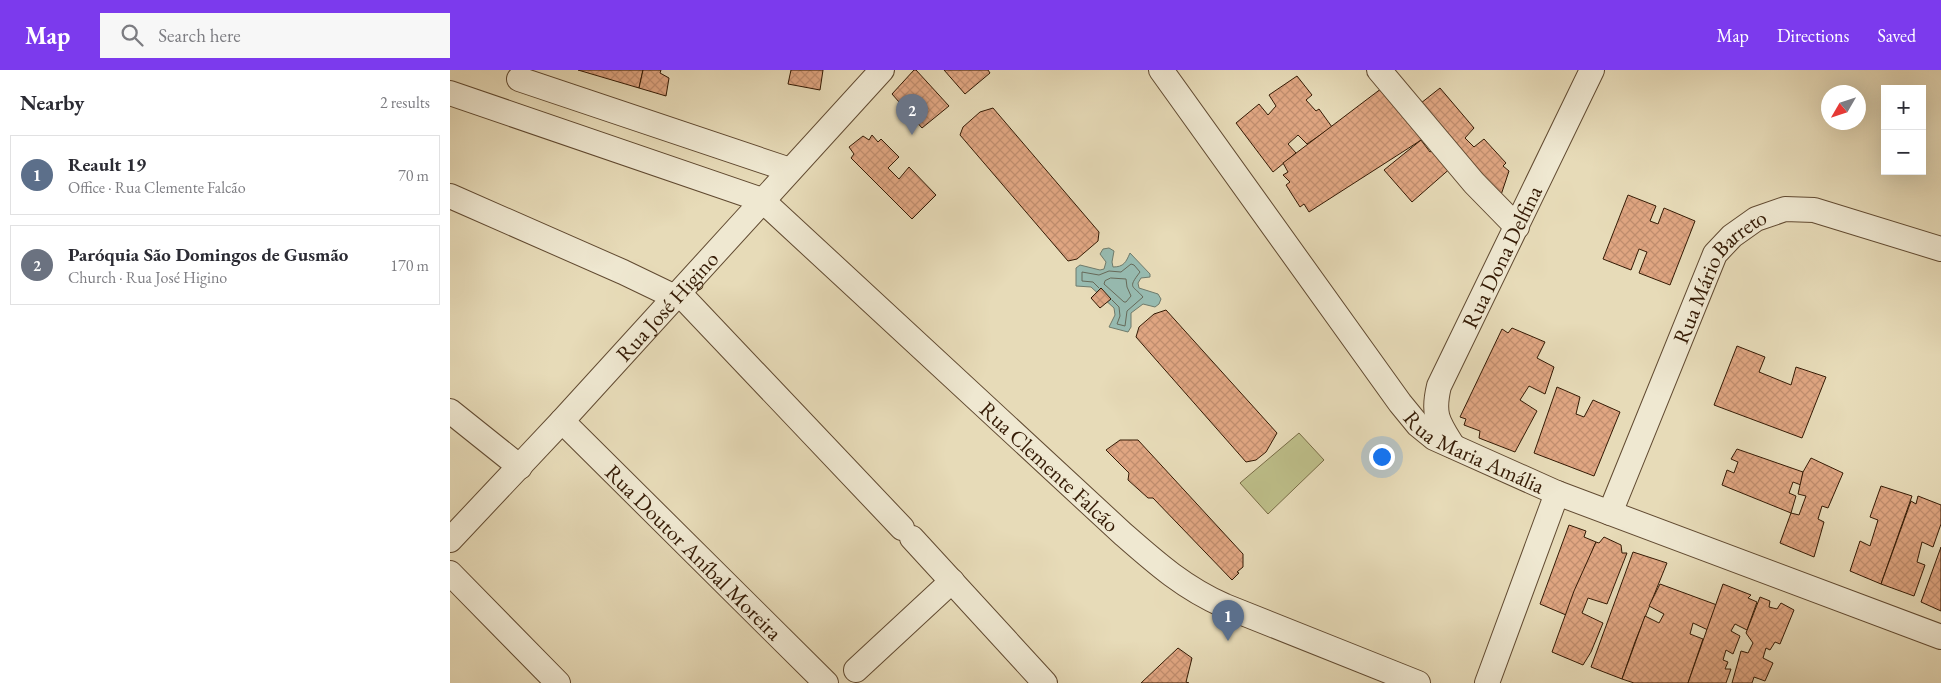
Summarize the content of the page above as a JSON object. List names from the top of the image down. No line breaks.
{"streets":{"street":["Rua Dona Delfina","Rua Mário Barreto","Rua José Higino","Rua Maria Amália","Rua Clemente Falcão","Rua Doutor Aníbal Moreira"]},"crossings":[["Rua Dona Delfina","Rua Maria Amália"],["Rua Mário Barreto","Rua Maria Amália"],["Rua José Higino","Rua Clemente Falcão"],["Rua José Higino","Rua Doutor Aníbal Moreira"]],"north":"bottom left","page":{"header":"Map","search":"Search here","nav":["Map","Directions","Saved"],"heading":["Nearby","2 results"],"map_buttons":["+","−"],"pins":["2","1"],"list":[{"mark":"1","name":"Reault 19","note":"Office · Rua Clemente Falcão","value":"70 m"},{"mark":"2","name":"Paróquia São Domingos de Gusmão","note":"Church · Rua José Higino","value":"170 m"}]}}
